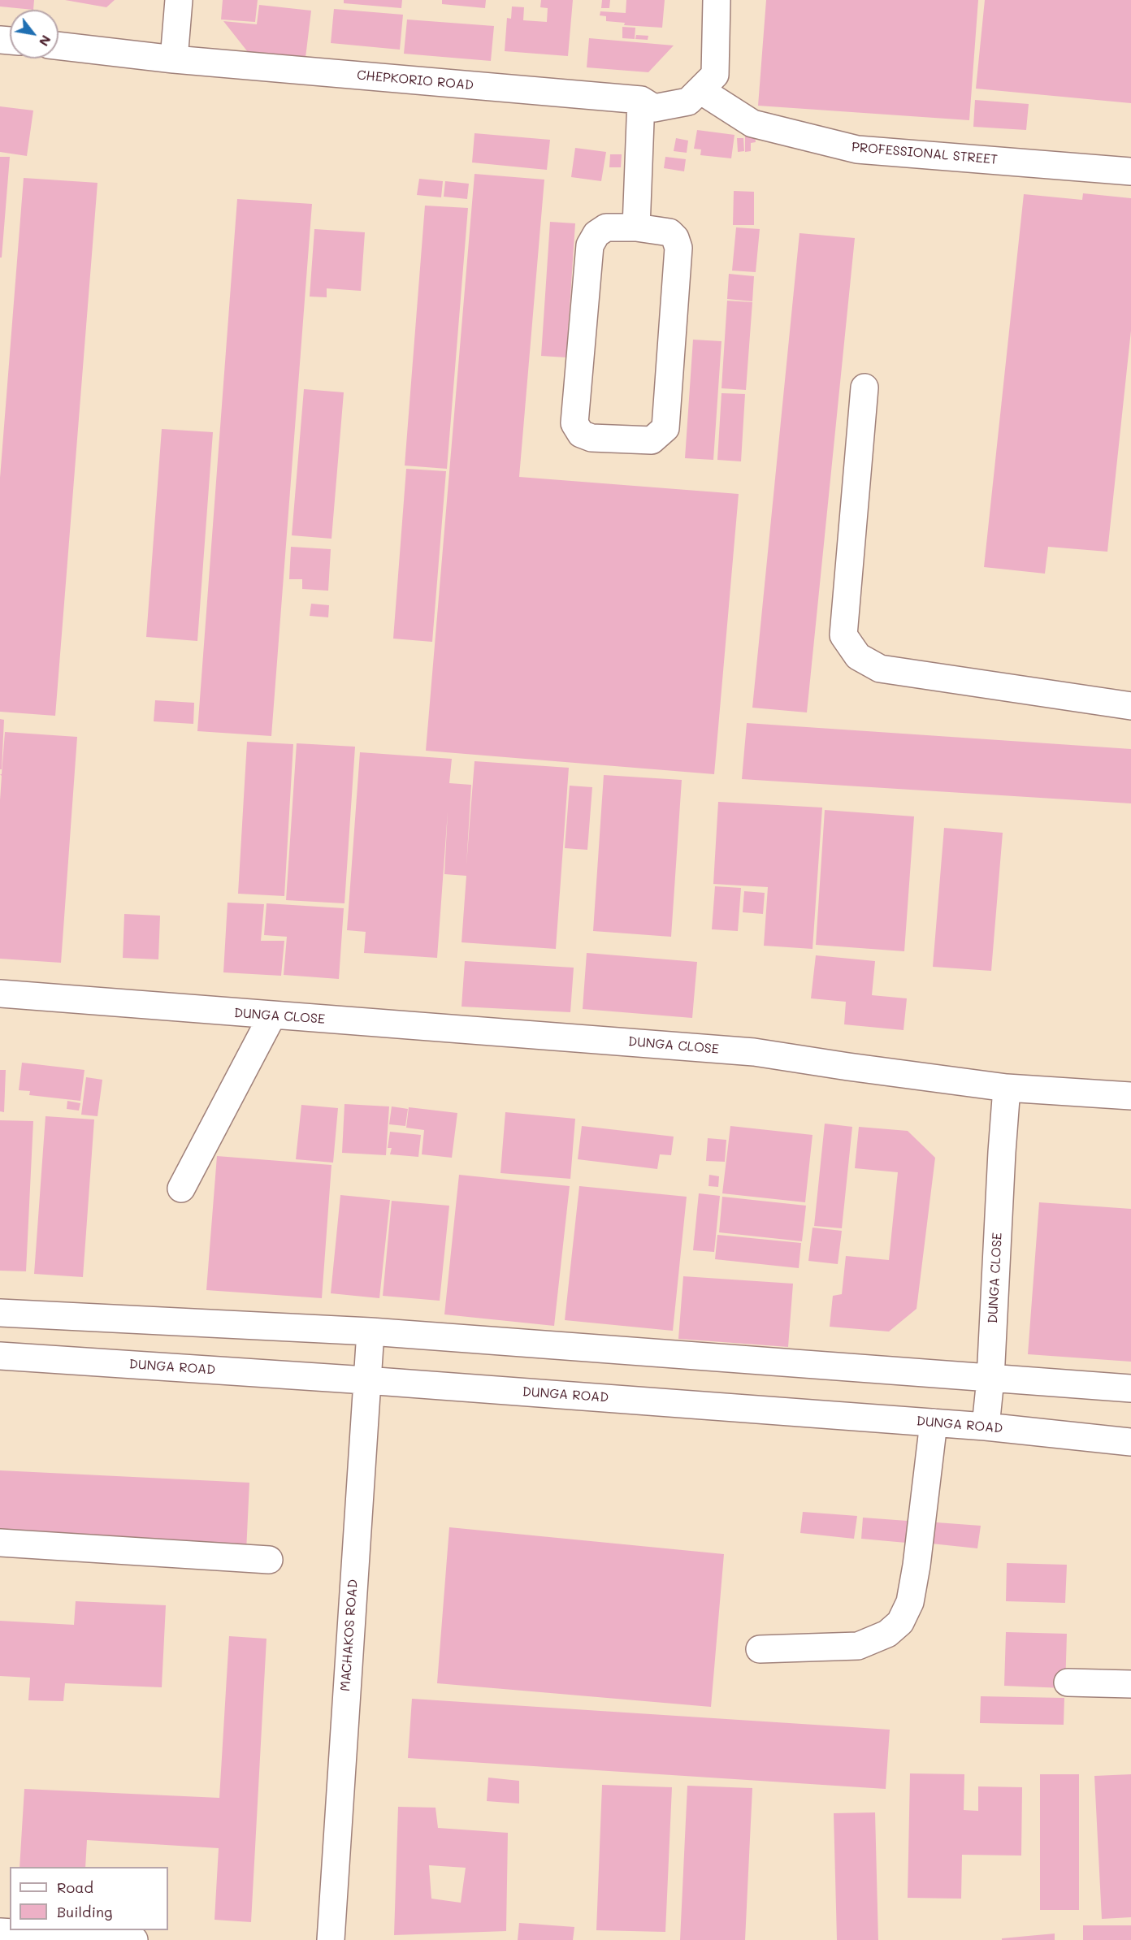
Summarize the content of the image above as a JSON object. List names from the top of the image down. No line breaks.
{"streets":{"street":["CHEPKORIO ROAD","PROFESSIONAL STREET","DUNGA CLOSE","DUNGA ROAD","MACHAKOS ROAD"]},"crossings":[["CHEPKORIO ROAD","PROFESSIONAL STREET"],["DUNGA CLOSE","DUNGA ROAD"],["DUNGA ROAD","MACHAKOS ROAD"]],"legend":["Road","Building"],"north":"bottom right"}
